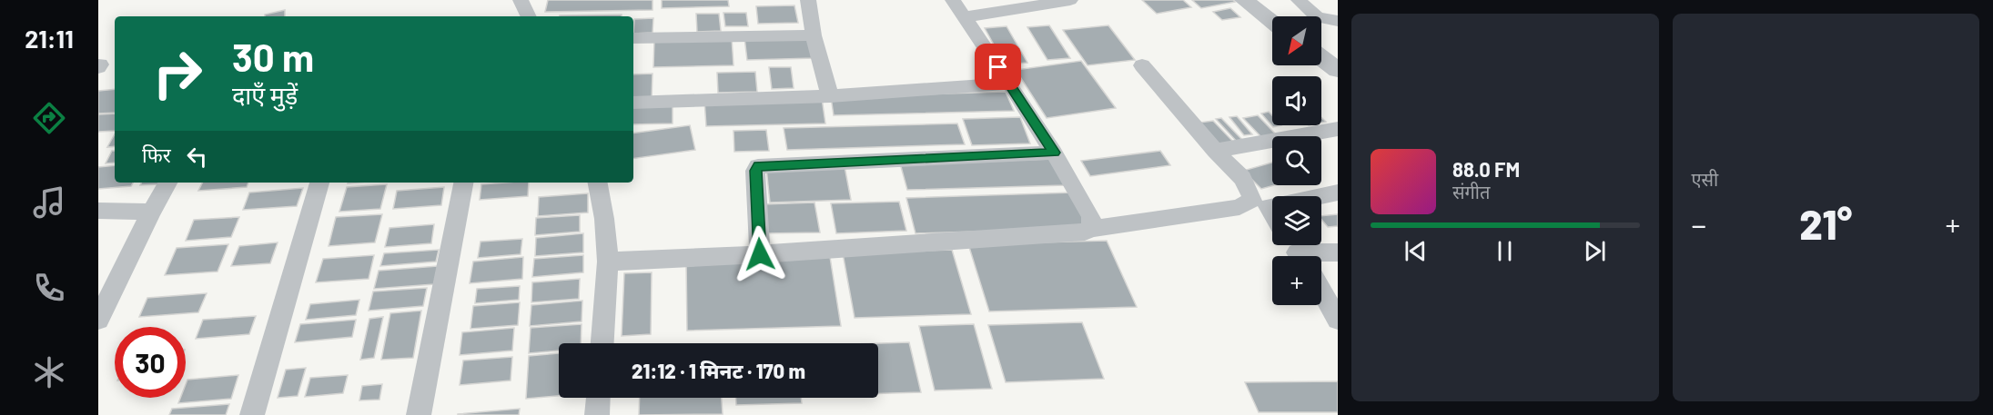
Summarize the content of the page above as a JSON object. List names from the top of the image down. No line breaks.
{"north":"bottom left","page":{"tabs":"21:11","tile":"एसी","map_buttons":"+","turn":["30 m","दाएँ मुड़ें"],"then":"फिर","song":["88.0 FM","संगीत"],"heat":["−","21°","+"],"limit":"30","trip":"21:12 · 1 मिनट · 170 m"}}
